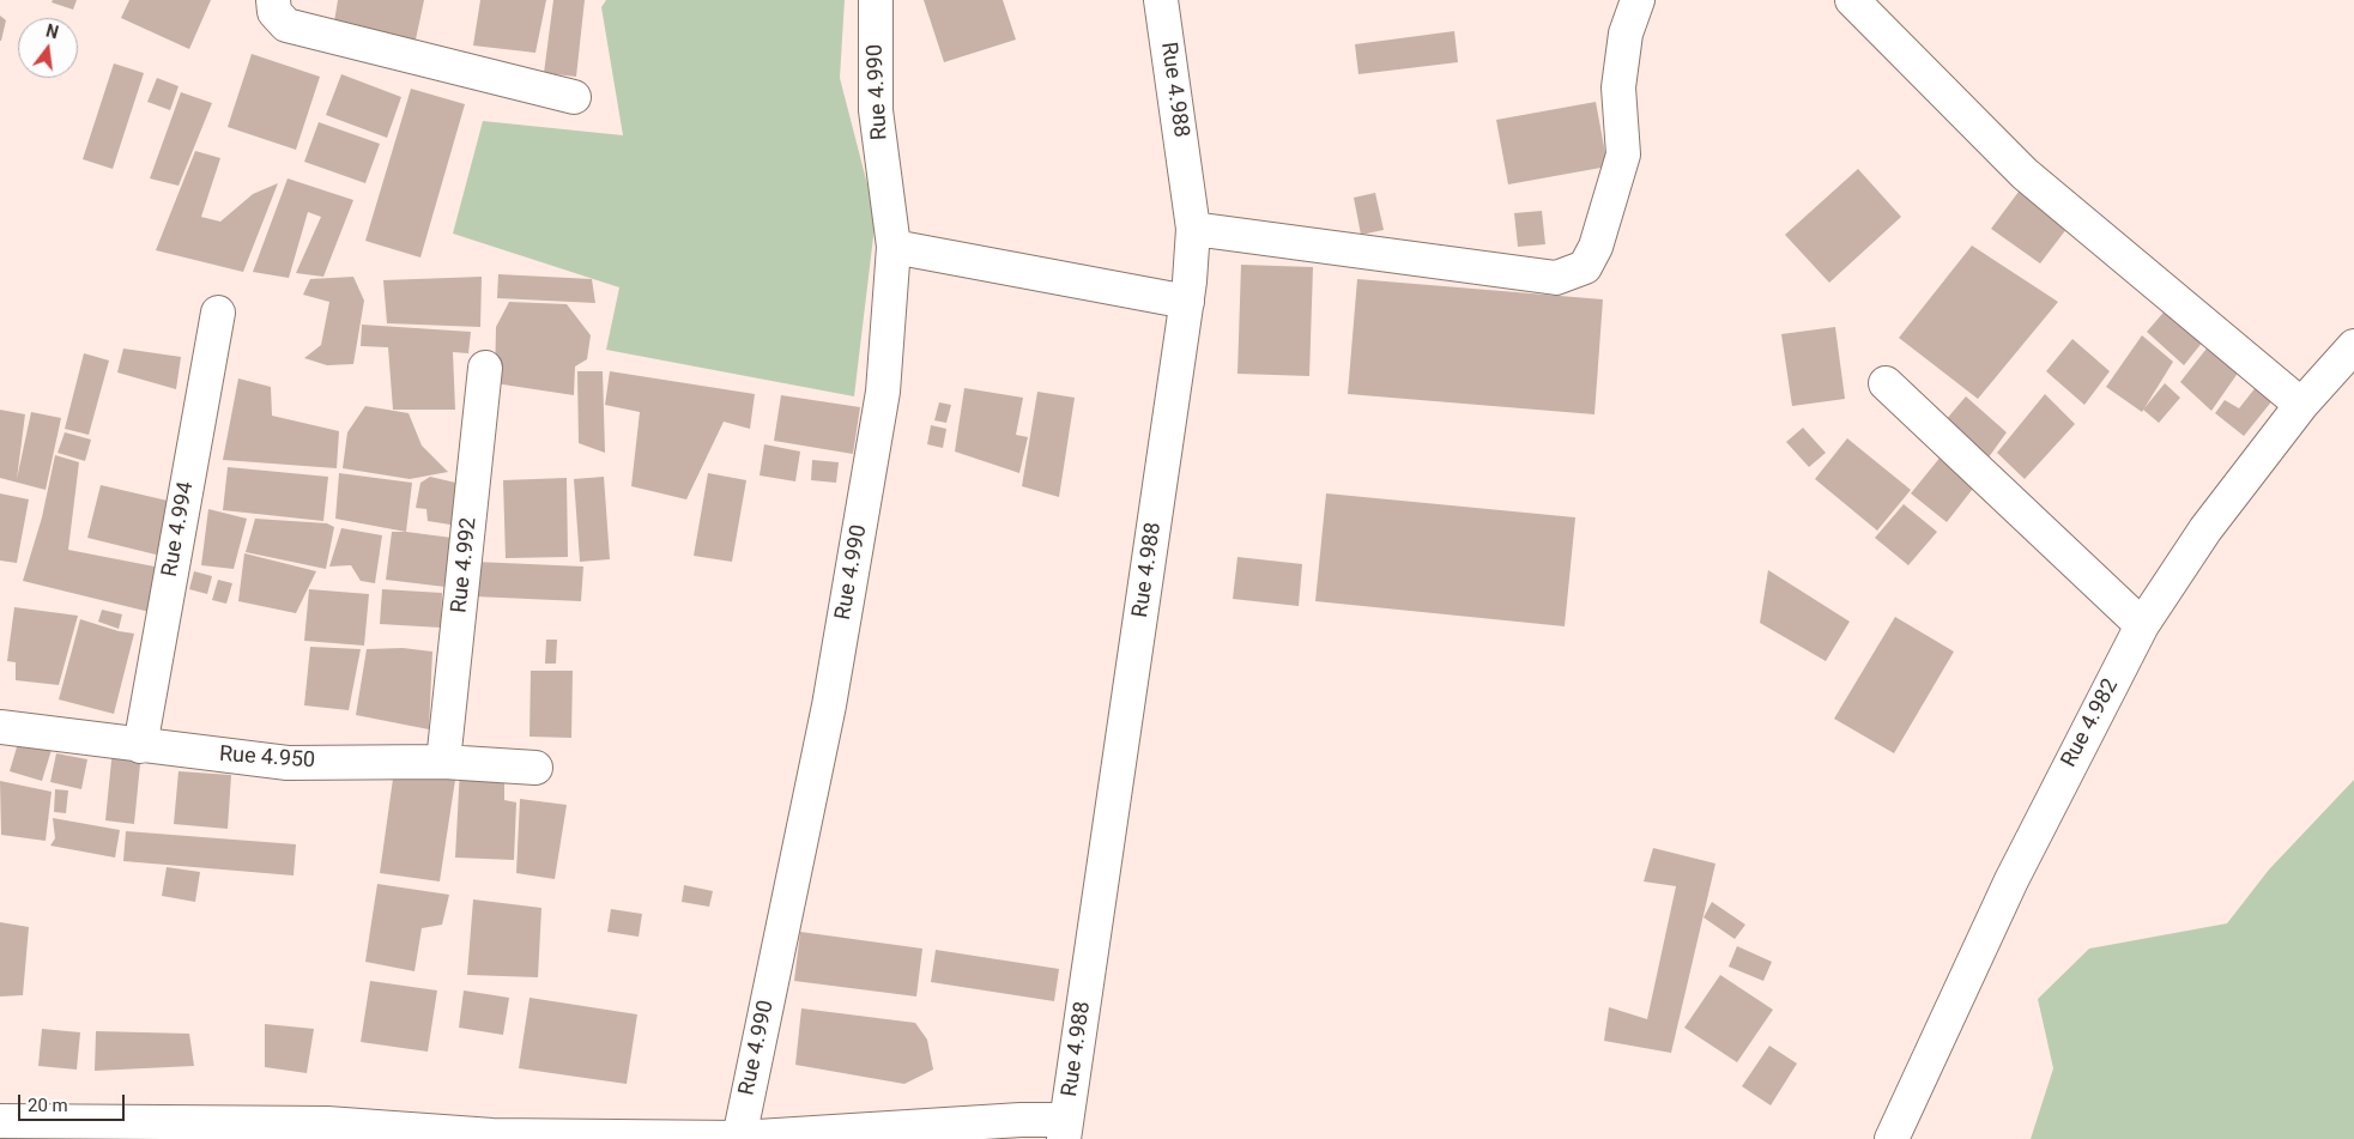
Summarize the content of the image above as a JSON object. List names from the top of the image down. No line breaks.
{"streets":{"street":["Rue 4.988","Rue 4.990","Rue 4.994","Rue 4.992","Rue 4.982","Rue 4.950"]},"crossings":[["Rue 4.994","Rue 4.950"],["Rue 4.992","Rue 4.950"]],"scale_bar":"20 m","north":"top"}
